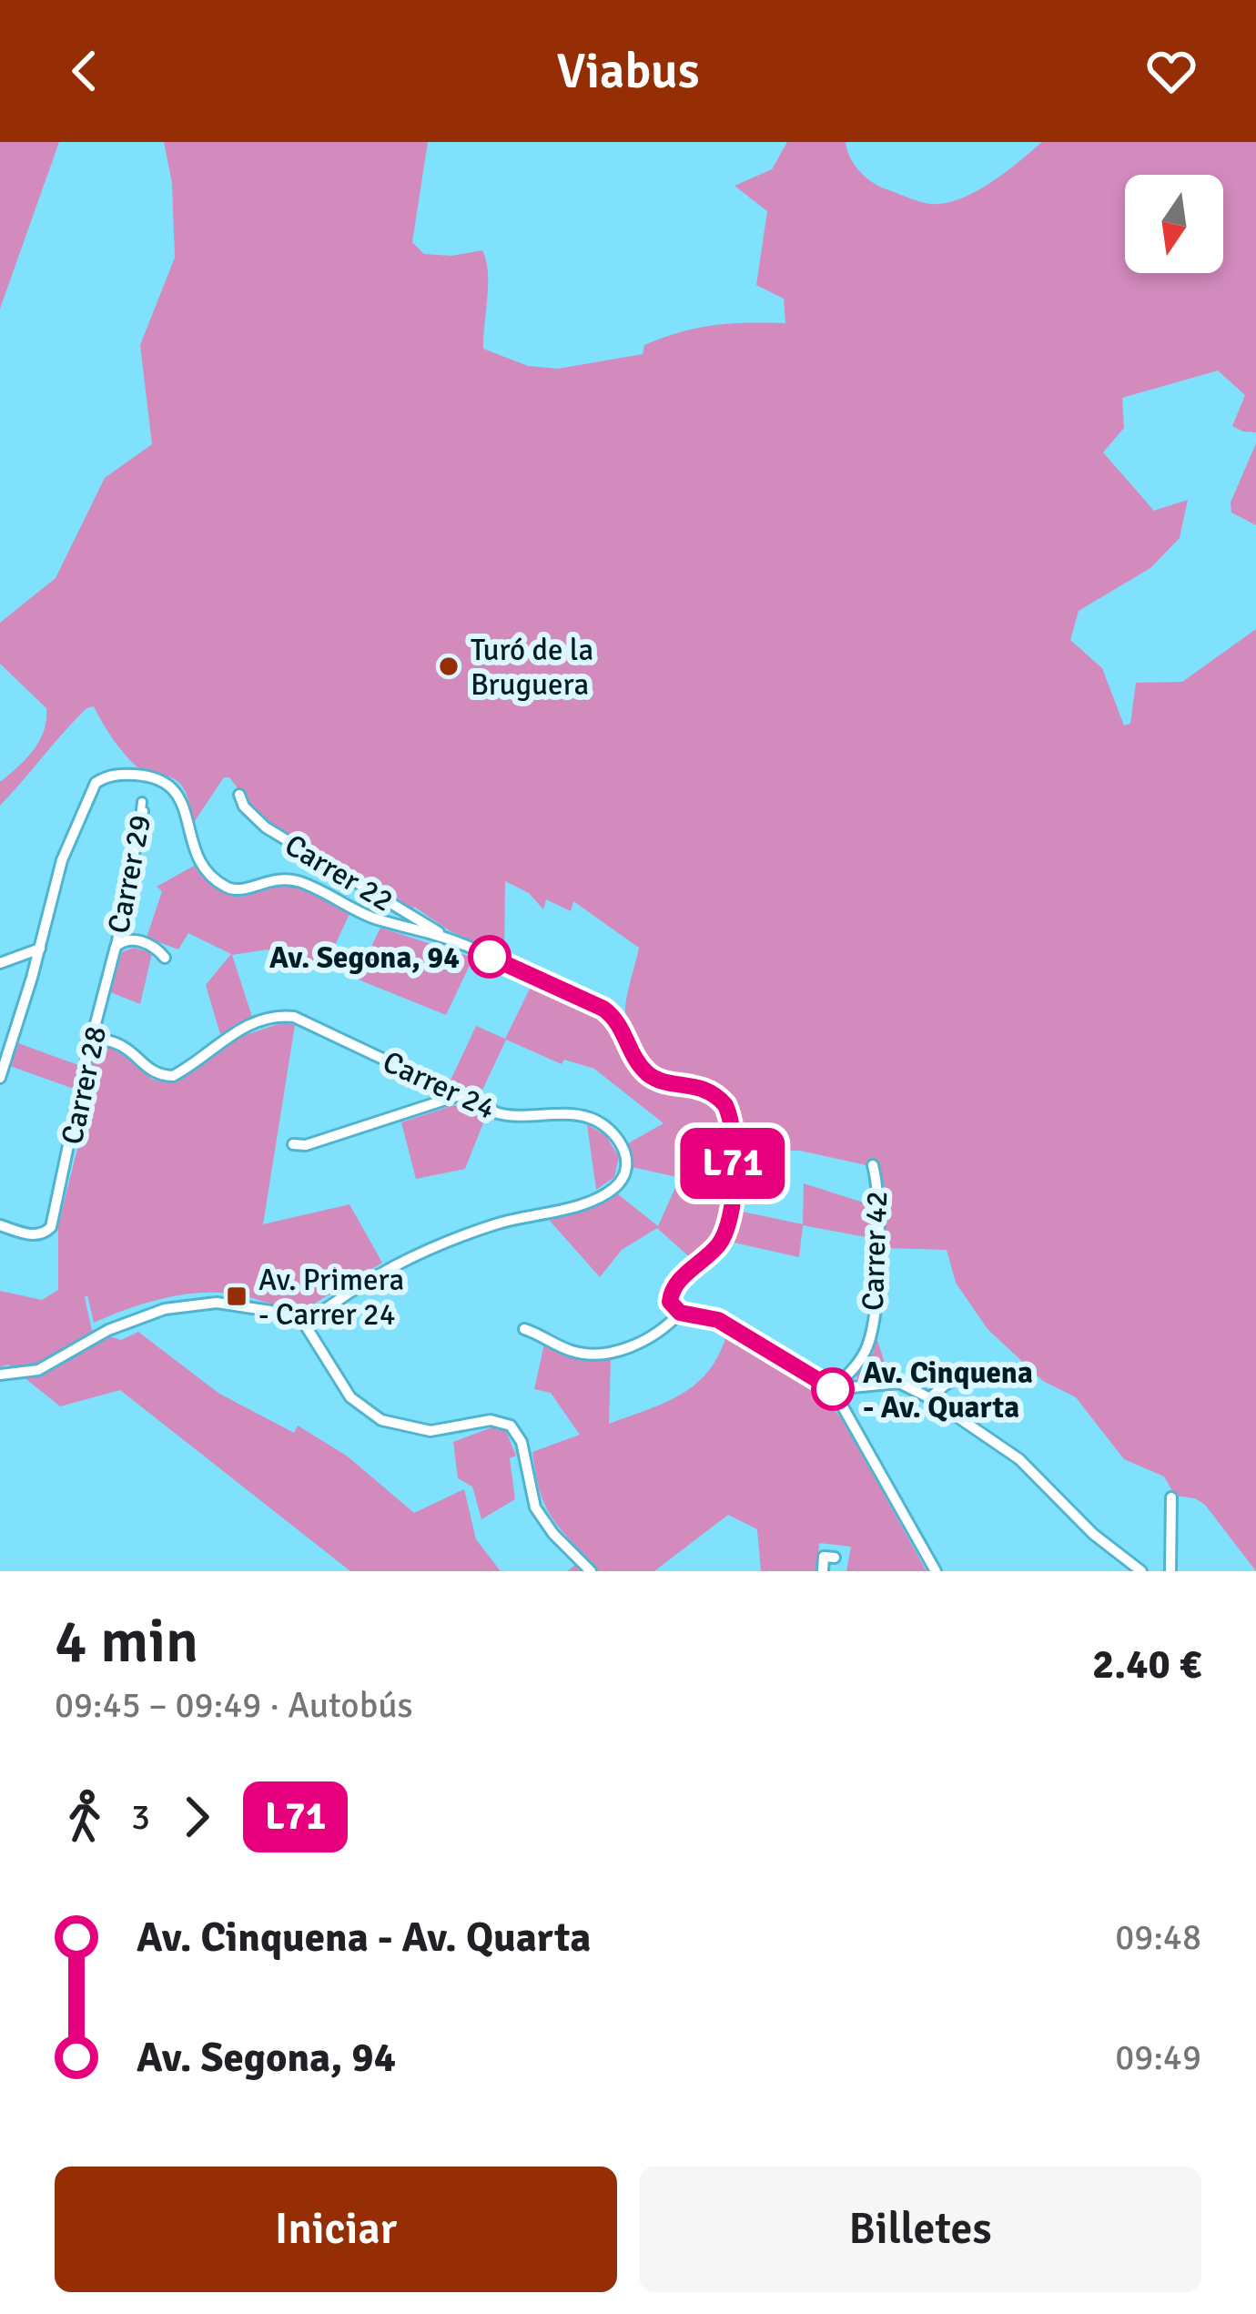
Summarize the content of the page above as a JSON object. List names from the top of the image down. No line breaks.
{"streets":{"street":["Carrer 22","Carrer 29","Carrer 24","Carrer 28","Carrer 42"]},"crossings":[["Carrer 29","Carrer 28"],["Carrer 24","Carrer 28"]],"places":{"other":["Turó de la Bruguera","Av. Segona, 94","Av. Cinquena - Av. Quarta"],"transit":["Av. Primera - Carrer 24"]},"lines":["bus line L71"],"north":"bottom","page":{"header":"Viabus","on_map":"L71","heading":["4 min","09:45 – 09:49 · Autobús","2.40 €"],"legs":["3","L71"],"list":[{"name":"Av. Cinquena - Av. Quarta","value":"09:48"},{"name":"Av. Segona, 94","value":"09:49"}],"buttons":["Iniciar","Billetes"]}}
